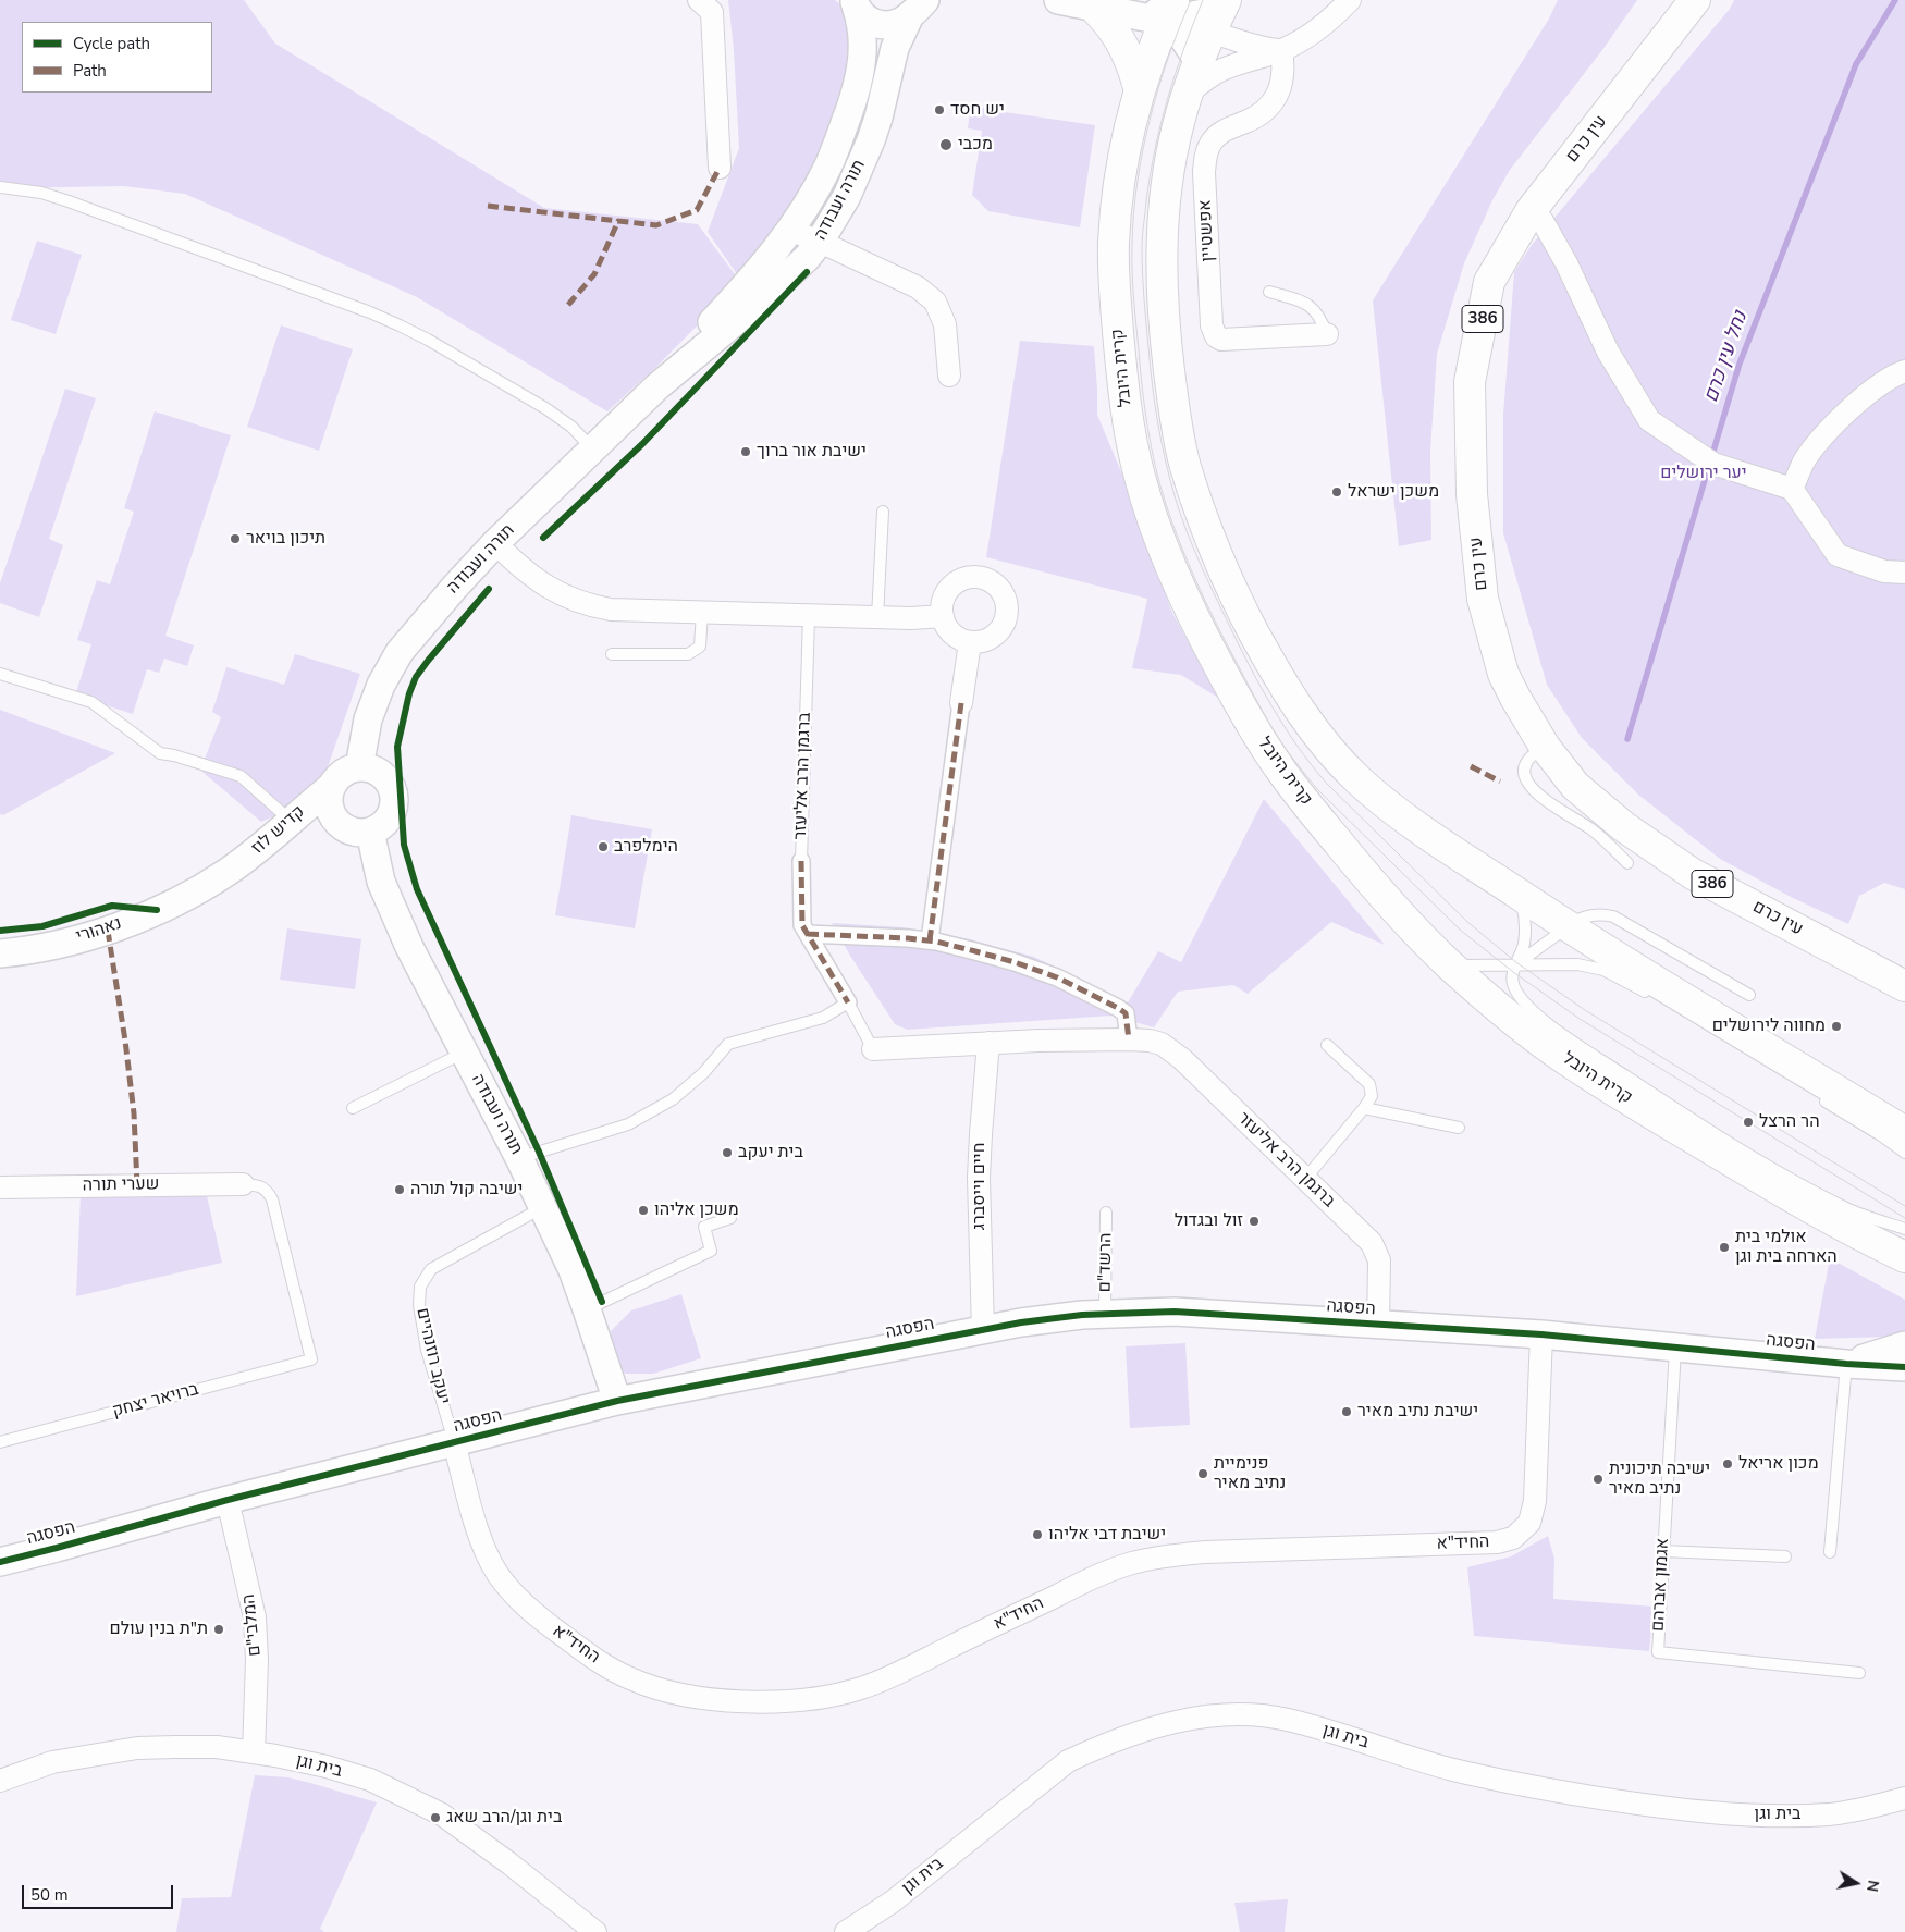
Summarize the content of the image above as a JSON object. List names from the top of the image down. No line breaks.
{"streets":{"main road":["עין כרם","386","קרית היובל"],"street":["תורה ועבודה","אפשטיין","ברגמן הרב אליעזר","קדיש לוז","נאהורי","שערי תורה","חיים וייסברג","הפסגה","החיד\"א","המלבי\"ם","בית וגן"],"lane":["הרשד\"ם","יעקב רוזנהיים","ברויאר יצחק","אגמון אברהם"]},"crossings":[["תורה ועבודה","קדיש לוז"],["תורה ועבודה","הפסגה"],["תורה ועבודה","יעקב רוזנהיים"],["ברגמן הרב אליעזר","חיים וייסברג"],["ברגמן הרב אליעזר","הפסגה"],["קדיש לוז","נאהורי"],["שערי תורה","ברויאר יצחק"],["חיים וייסברג","הפסגה"],["הרשד\"ם","הפסגה"],["הפסגה","יעקב רוזנהיים"],["הפסגה","החיד\"א"],["הפסגה","אגמון אברהם"],["הפסגה","המלבי\"ם"],["יעקב רוזנהיים","החיד\"א"],["המלבי\"ם","בית וגן"]],"water":["נחל עין כרם"],"parks":["יער ירושלים"],"places":["יש חסד","מכבי","ישיבת אור ברוך","משכן ישראל","תיכון בויאר","הימלפרב","מחווה לירושלים","הר הרצל","בית יעקב","ישיבה קול תורה","משכן אליהו","זול ובגדול","אולמי בית הארחה בית וגן","ישיבת נתיב מאיר","מכון אריאל","פנימיית נתיב מאיר","ישיבה תיכונית נתיב מאיר","ישיבת דבי אליהו","ת\"ת בנין עולם","בית וגן/הרב שאג"],"legend":["Cycle path","Path"],"scale_bar":"50 m","north":"right"}
